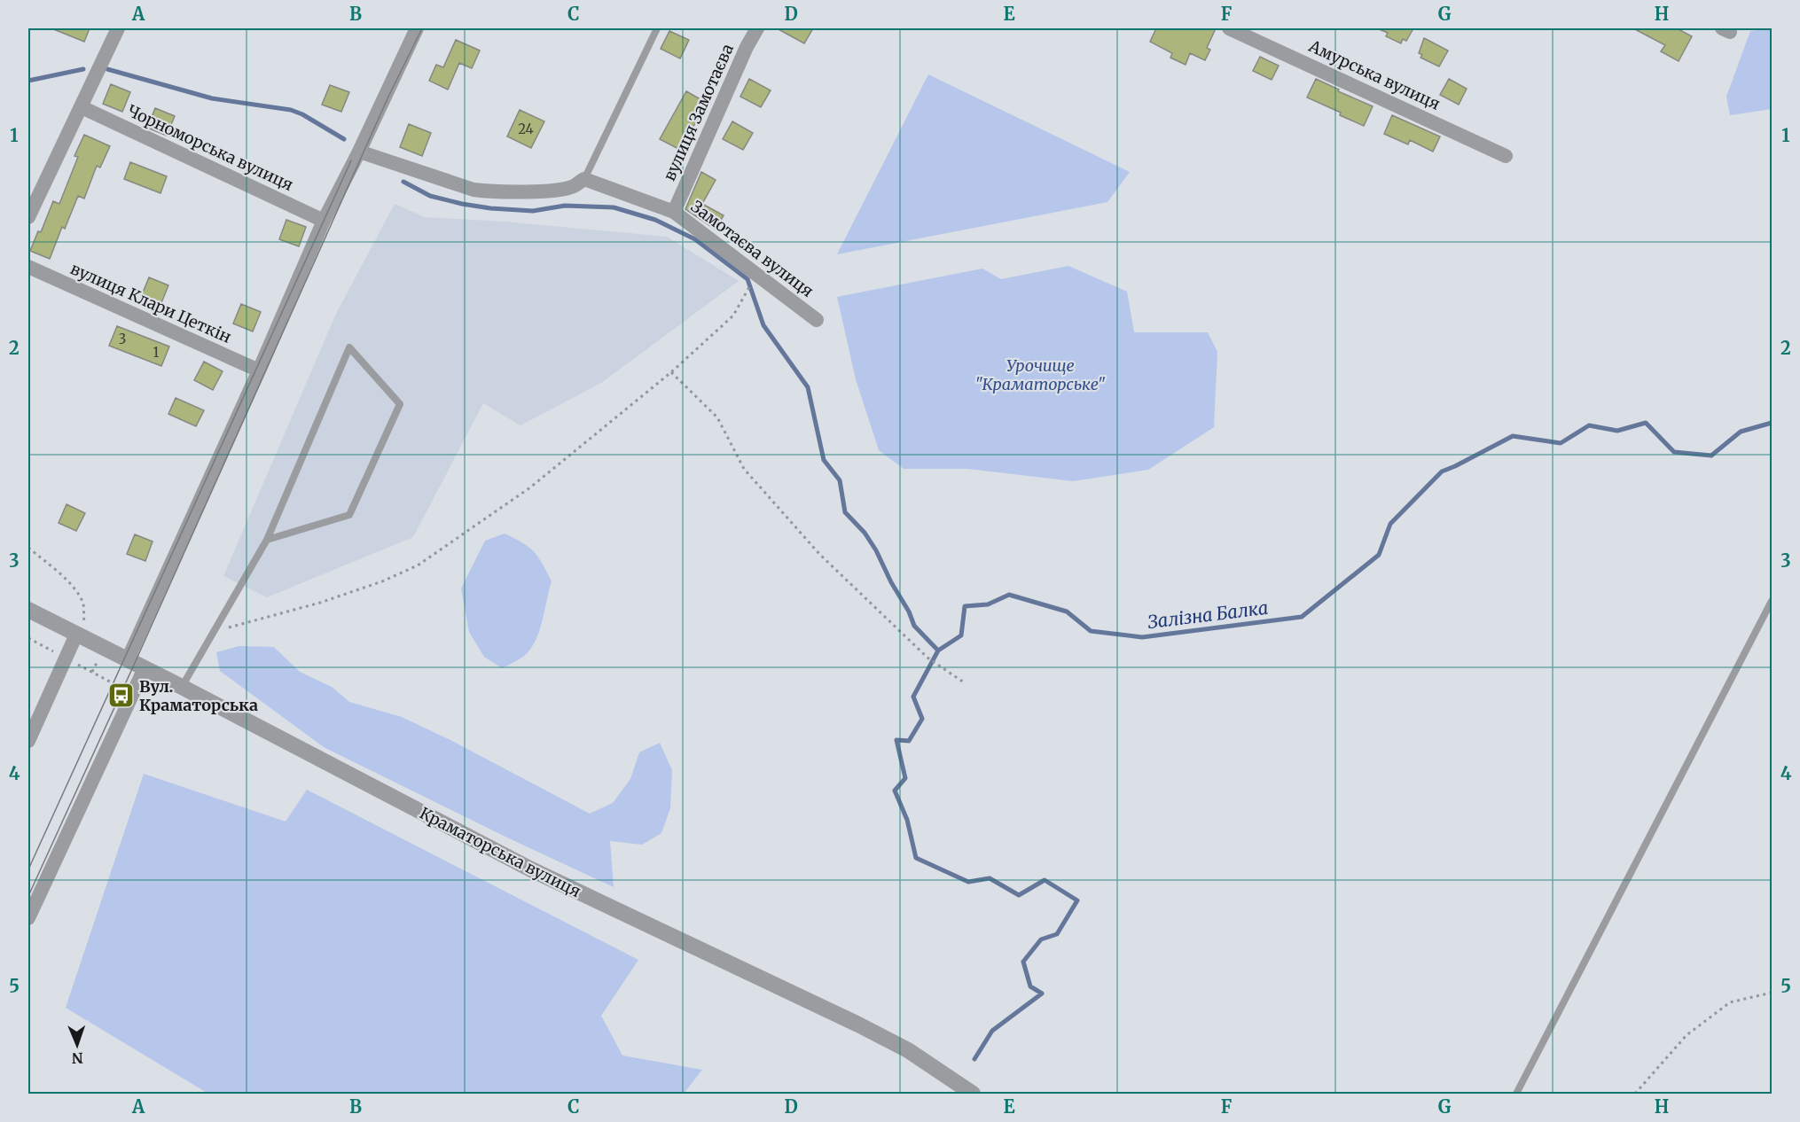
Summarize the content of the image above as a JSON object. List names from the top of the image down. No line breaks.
{"streets":{"street":["Амурська вулиця","вулиця Замотаєва","Чорноморська вулиця","Замотаєва вулиця","вулиця Клари Цеткін","Краматорська вулиця"]},"crossings":[["вулиця Замотаєва","Замотаєва вулиця"]],"water":["Залізна Балка"],"parks":["Урочище \"Краматорське\""],"places":{"bus stop":["Вул. Краматорська"]},"house_numbers":["24","3","1"],"north":"bottom","grid":{"columns":["A","B","C","D","E","F","G","H"],"rows":["1","2","3","4","5"]}}
